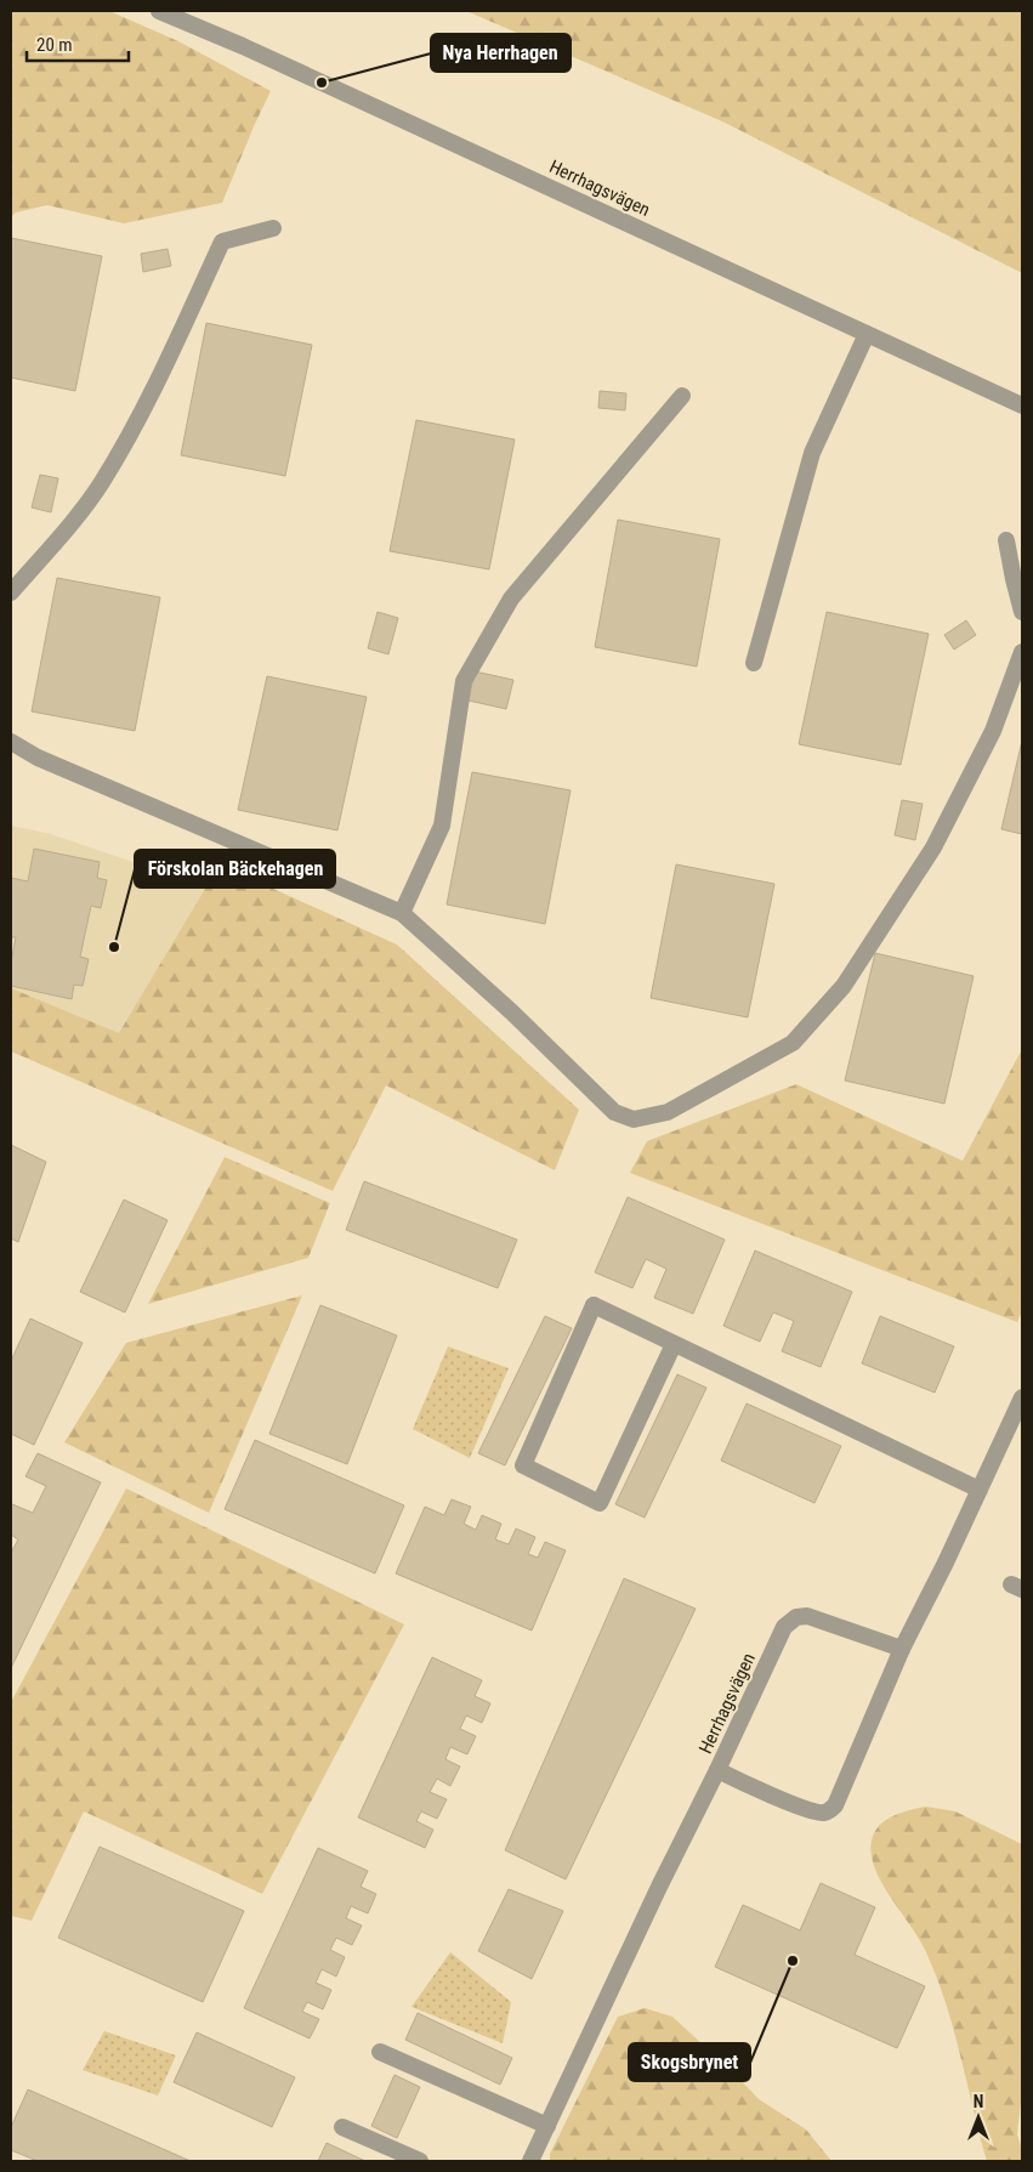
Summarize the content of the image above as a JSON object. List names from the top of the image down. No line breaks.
{"streets":{"street":["Herrhagsvägen"]},"places":["Nya Herrhagen","Förskolan Bäckehagen","Skogsbrynet"],"scale_bar":"20 m","north":"top"}
